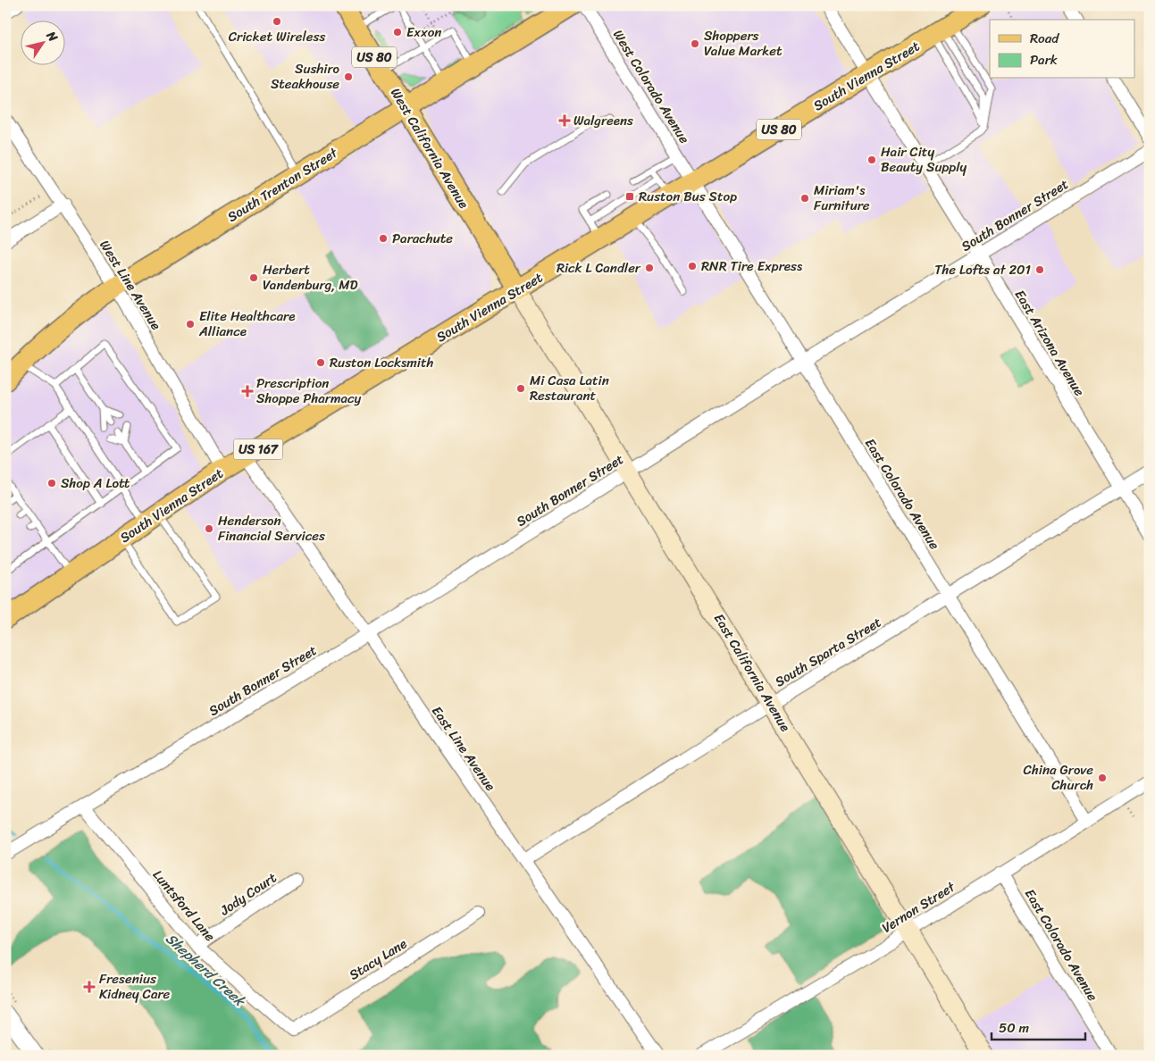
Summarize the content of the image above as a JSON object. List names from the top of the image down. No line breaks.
{"streets":{"highway":["US 80","South Vienna Street","South Trenton Street","US 167"],"main road":["West California Avenue","East California Avenue"],"street":["West Colorado Avenue","South Bonner Street","West Line Avenue","East Arizona Avenue","East Colorado Avenue","South Sparta Street","East Line Avenue","Jody Court","Luntsford Lane","Vernon Street","Stacy Lane"]},"crossings":[["South Vienna Street","West Colorado Avenue"],["South Vienna Street","West California Avenue"],["South Vienna Street","West Line Avenue"],["South Vienna Street","East Arizona Avenue"],["South Vienna Street","East Colorado Avenue"],["South Vienna Street","East California Avenue"],["South Vienna Street","East Line Avenue"],["West Colorado Avenue","East Colorado Avenue"],["West California Avenue","South Trenton Street"],["West California Avenue","East California Avenue"],["South Trenton Street","West Line Avenue"],["South Bonner Street","East Arizona Avenue"],["South Bonner Street","East Colorado Avenue"],["South Bonner Street","East California Avenue"],["South Bonner Street","East Line Avenue"],["South Bonner Street","Luntsford Lane"],["East Arizona Avenue","South Sparta Street"],["East Colorado Avenue","South Sparta Street"],["East Colorado Avenue","Vernon Street"],["South Sparta Street","East California Avenue"],["South Sparta Street","East Line Avenue"],["East California Avenue","Vernon Street"],["Jody Court","Luntsford Lane"],["Luntsford Lane","Stacy Lane"]],"water":["Shepherd Creek"],"places":{"other":["Cricket Wireless","Exxon","Shoppers Value Market","Sushiro Steakhouse","Hair City Beauty Supply","Miriam's Furniture","Parachute","RNR Tire Express","Rick L Candler","The Lofts at 201","Herbert Vandenburg, MD","Elite Healthcare Alliance","Ruston Locksmith","Mi Casa Latin Restaurant","Shop A Lott","Henderson Financial Services","China Grove Church"],"health":["Walgreens","Prescription Shoppe Pharmacy","Fresenius Kidney Care"],"transit":["Ruston Bus Stop"]},"legend":["Road","Park"],"scale_bar":"50 m","north":"top right"}
